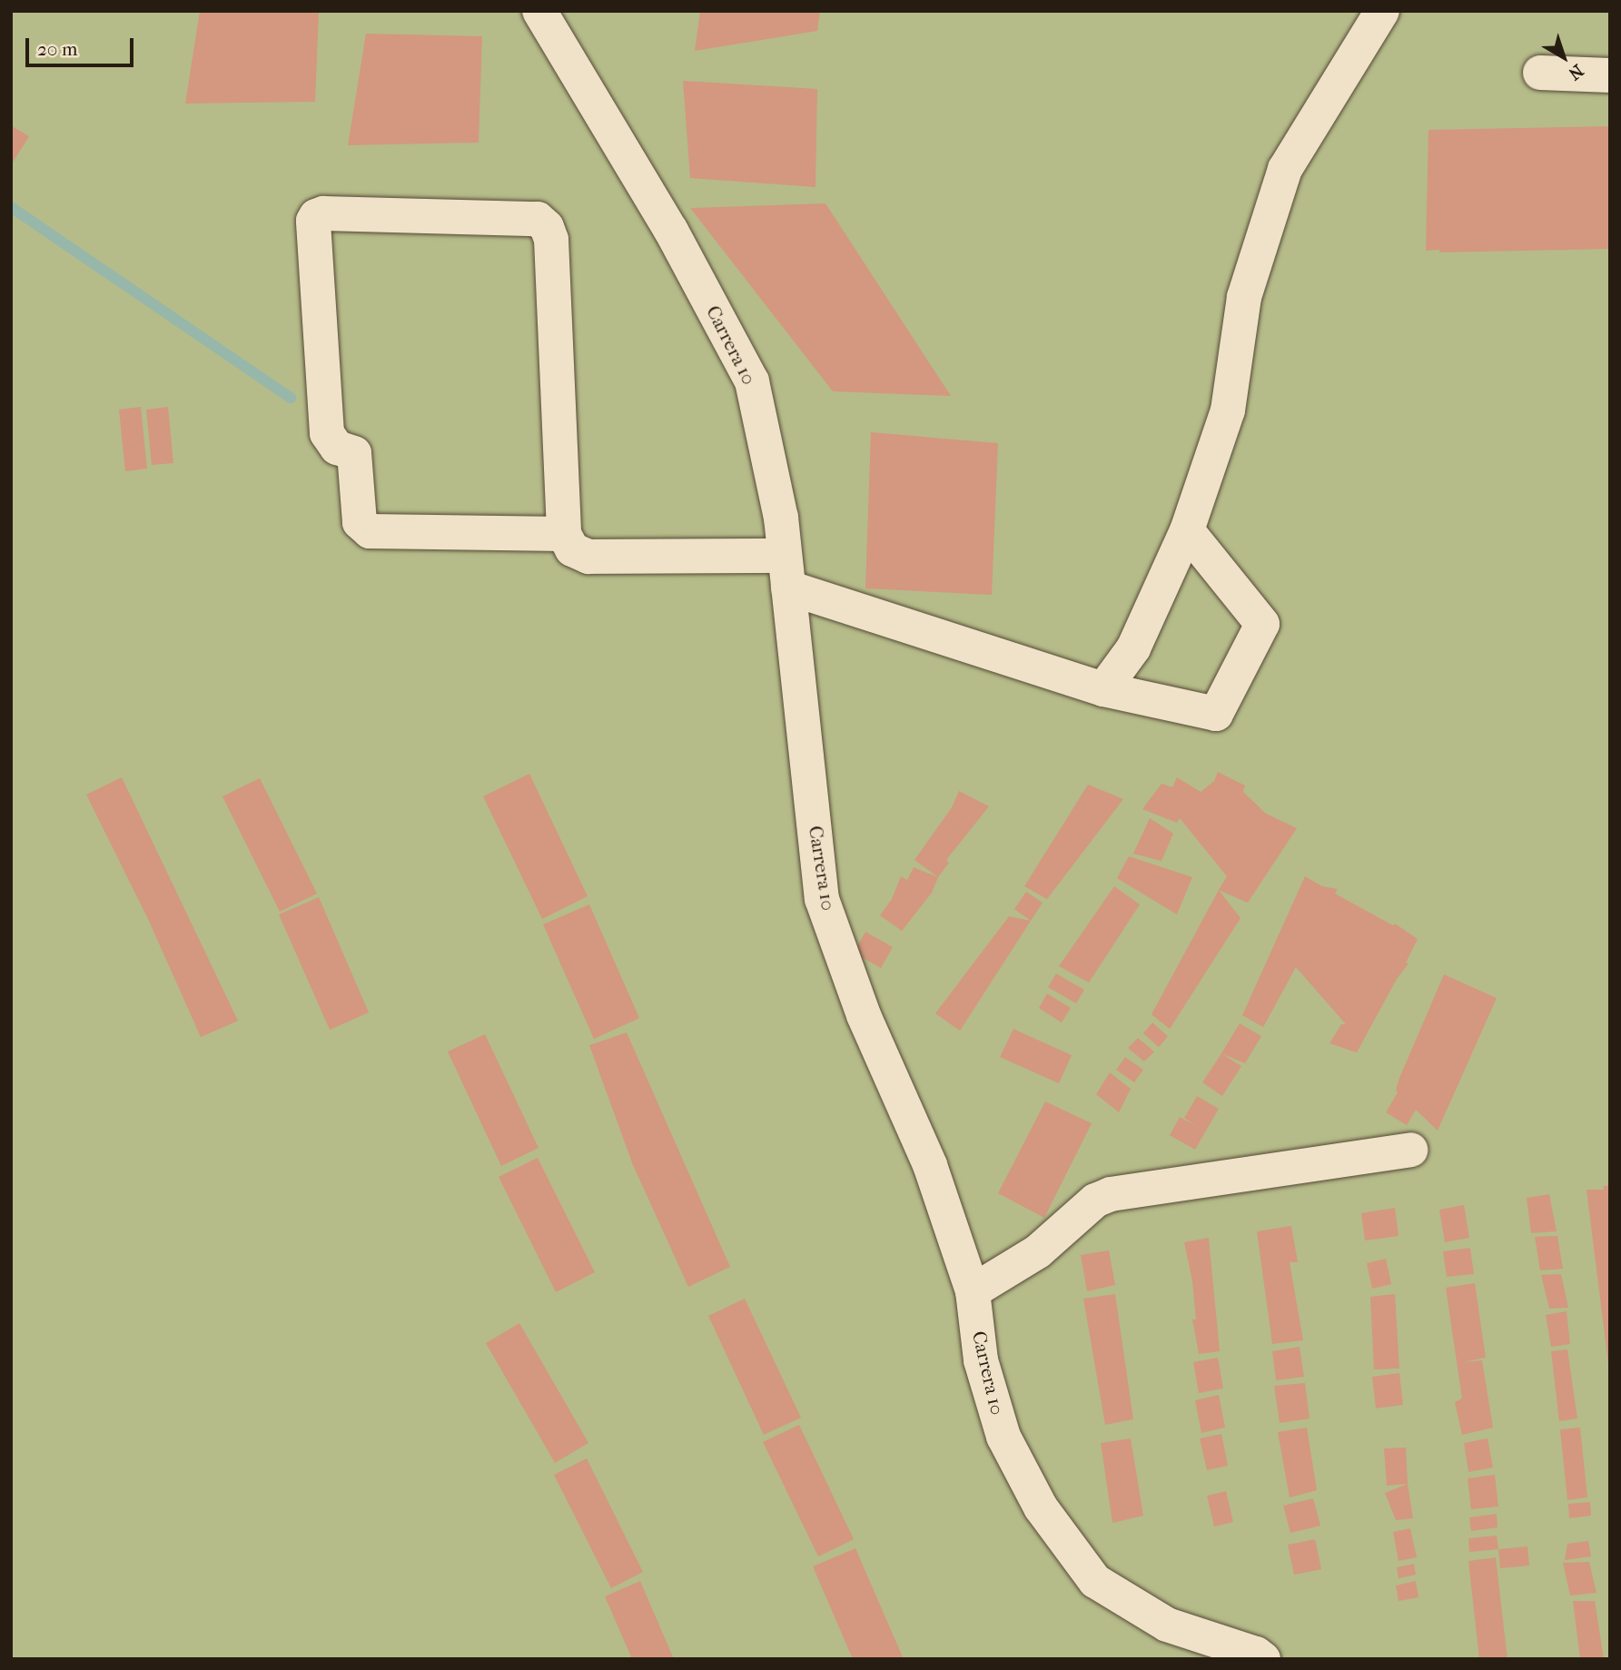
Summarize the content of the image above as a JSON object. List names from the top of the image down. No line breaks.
{"streets":{"street":["Carrera 10"]},"scale_bar":"20 m","north":"bottom right"}
